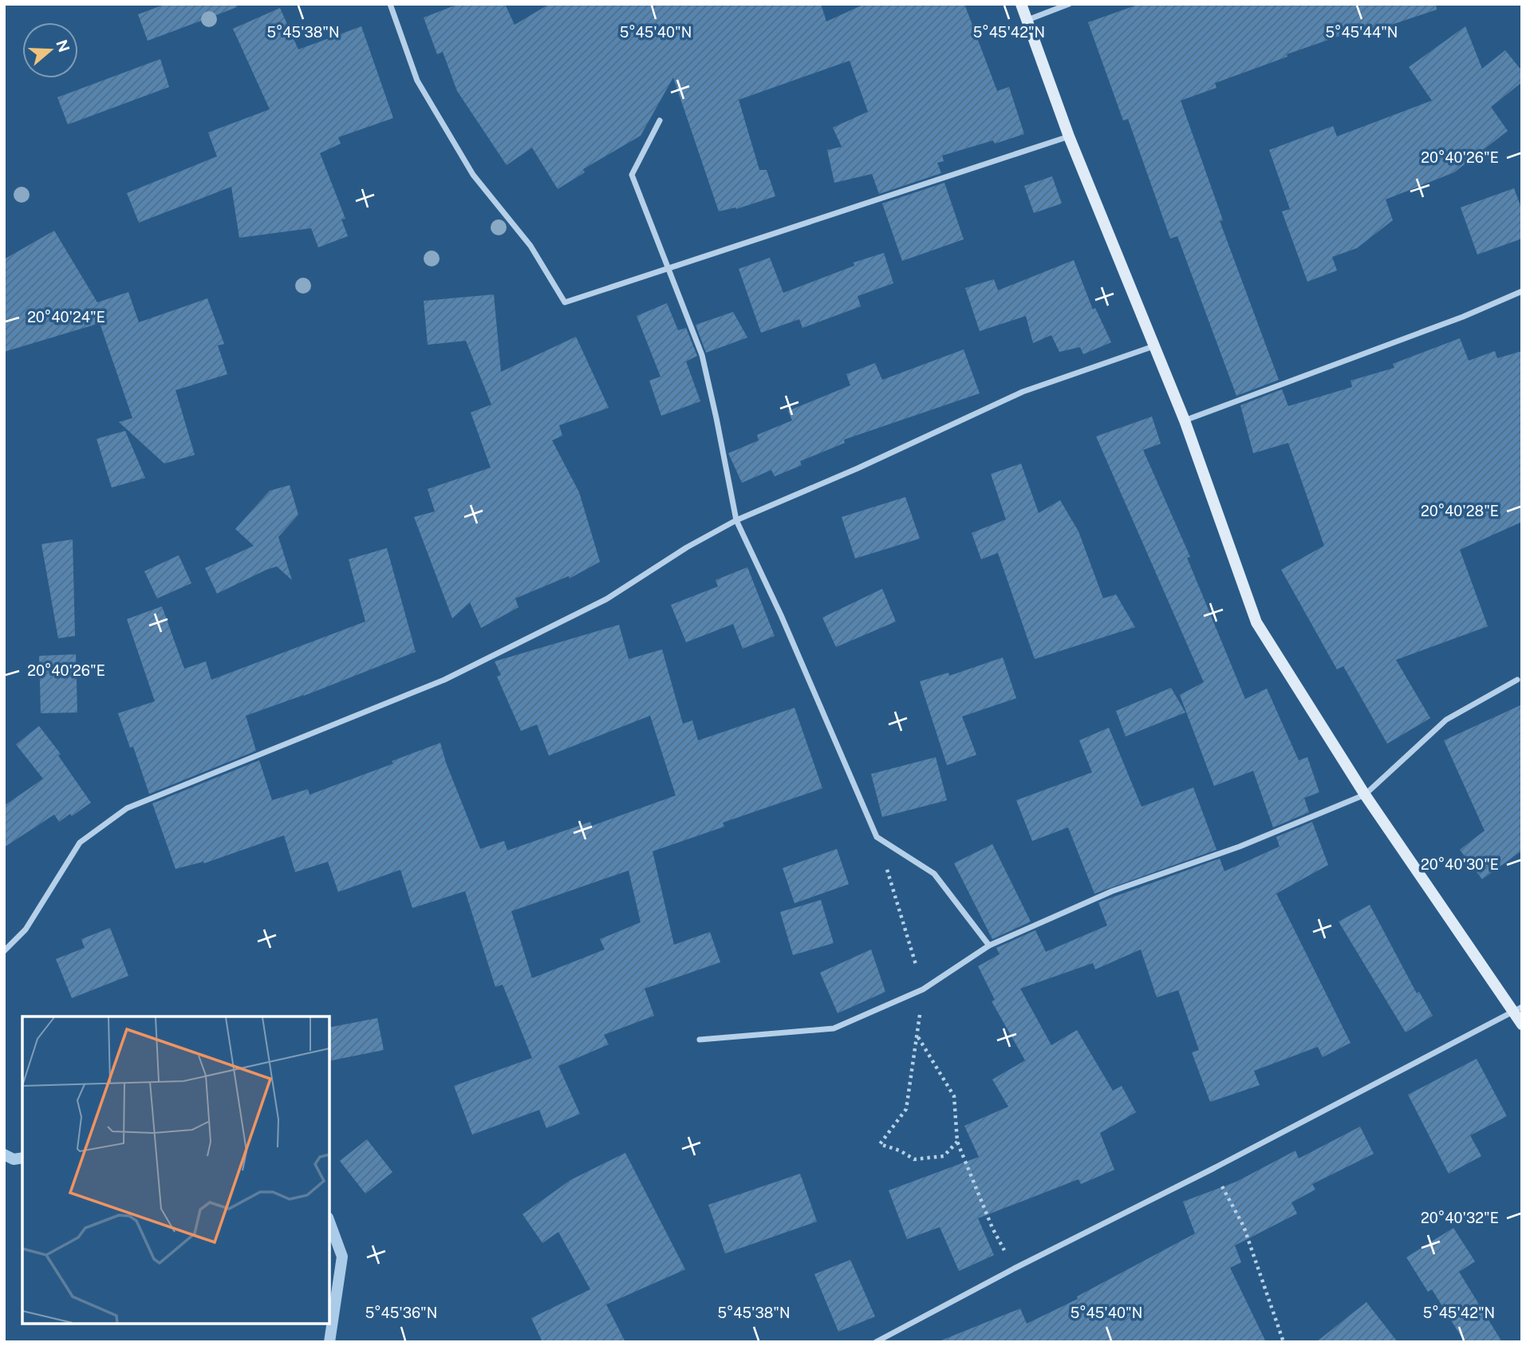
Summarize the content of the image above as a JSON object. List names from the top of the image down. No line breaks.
{"north":"right","coordinates":["5°45'38\"N","5°45'40\"N","5°45'42\"N","5°45'44\"N","20°40'26\"E","20°40'24\"E","20°40'28\"E","20°40'30\"E","20°40'32\"E","5°45'36\"N"]}
